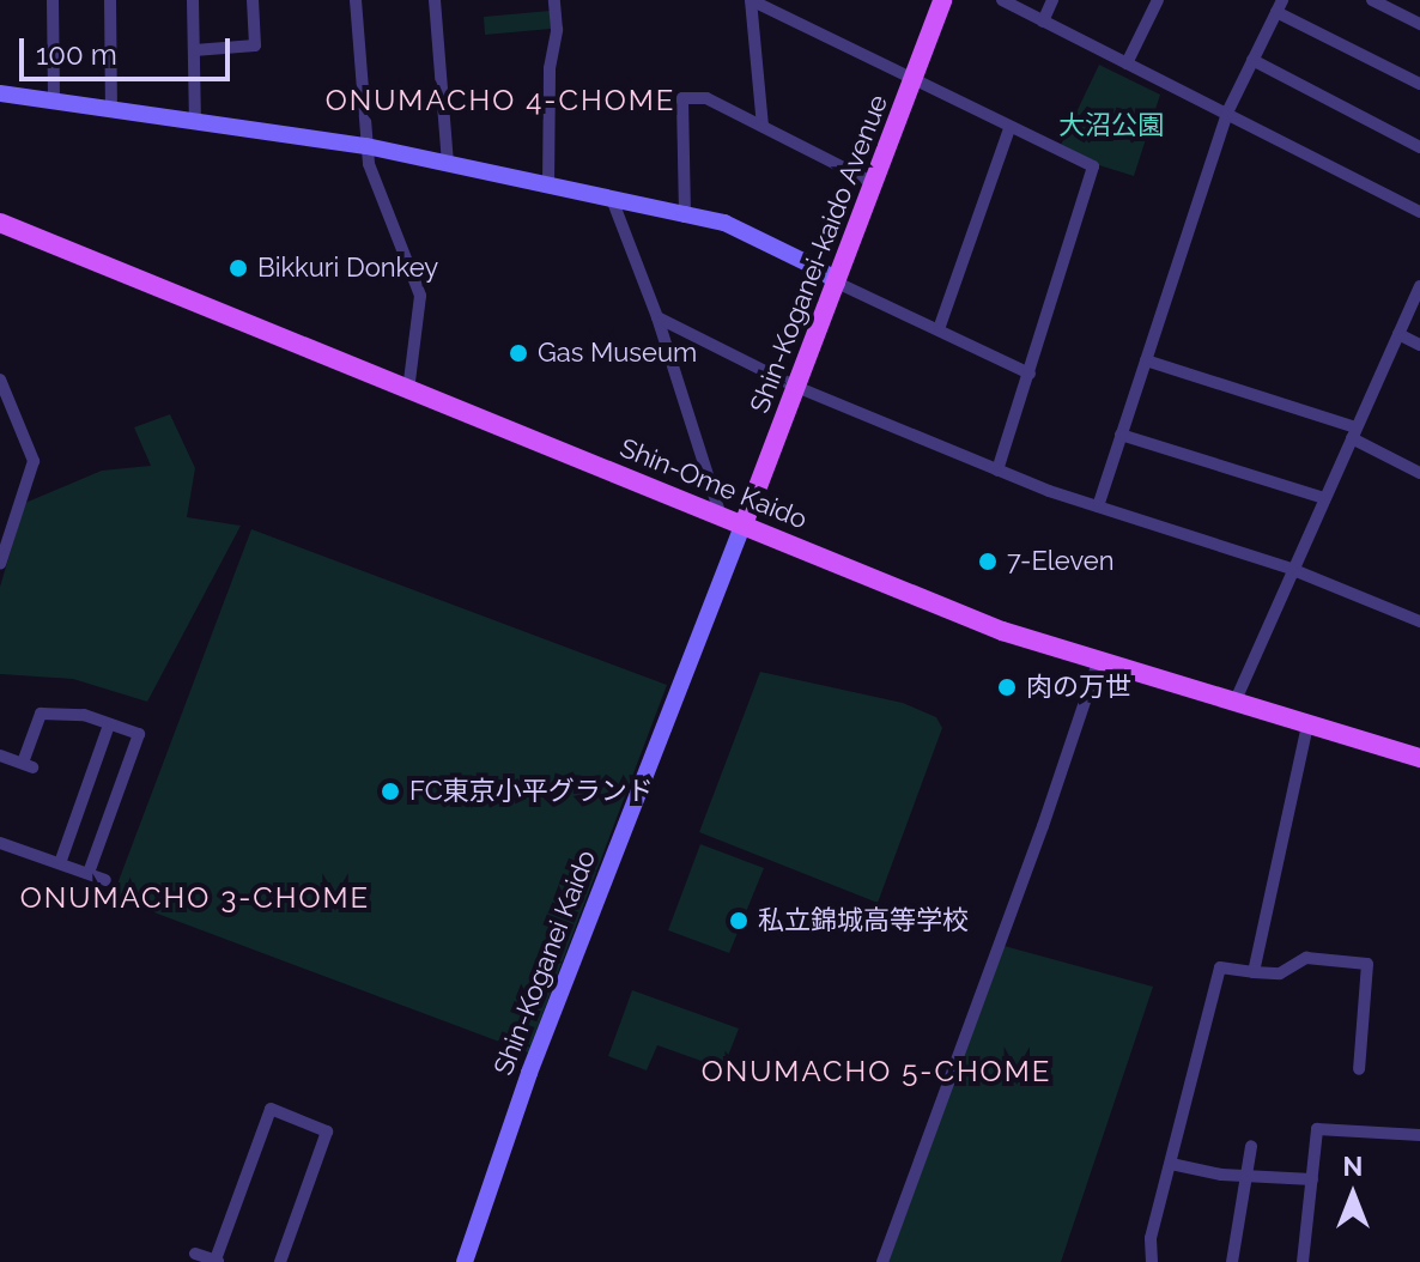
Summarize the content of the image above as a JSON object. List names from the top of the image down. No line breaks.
{"streets":{"main road":["Shin-Koganei-kaido Avenue","Shin-Ome Kaido"],"street":["Shin-Koganei Kaido"]},"crossings":[["Shin-Koganei-kaido Avenue","Shin-Ome Kaido"],["Shin-Koganei-kaido Avenue","Shin-Koganei Kaido"],["Shin-Ome Kaido","Shin-Koganei Kaido"]],"districts":["ONUMACHO 4-CHOME","ONUMACHO 3-CHOME","ONUMACHO 5-CHOME"],"parks":["大沼公園"],"places":["Bikkuri Donkey","Gas Museum","7-Eleven","肉の万世","FC東京小平グランド","私立錦城高等学校"],"scale_bar":"100 m","north":"top"}
